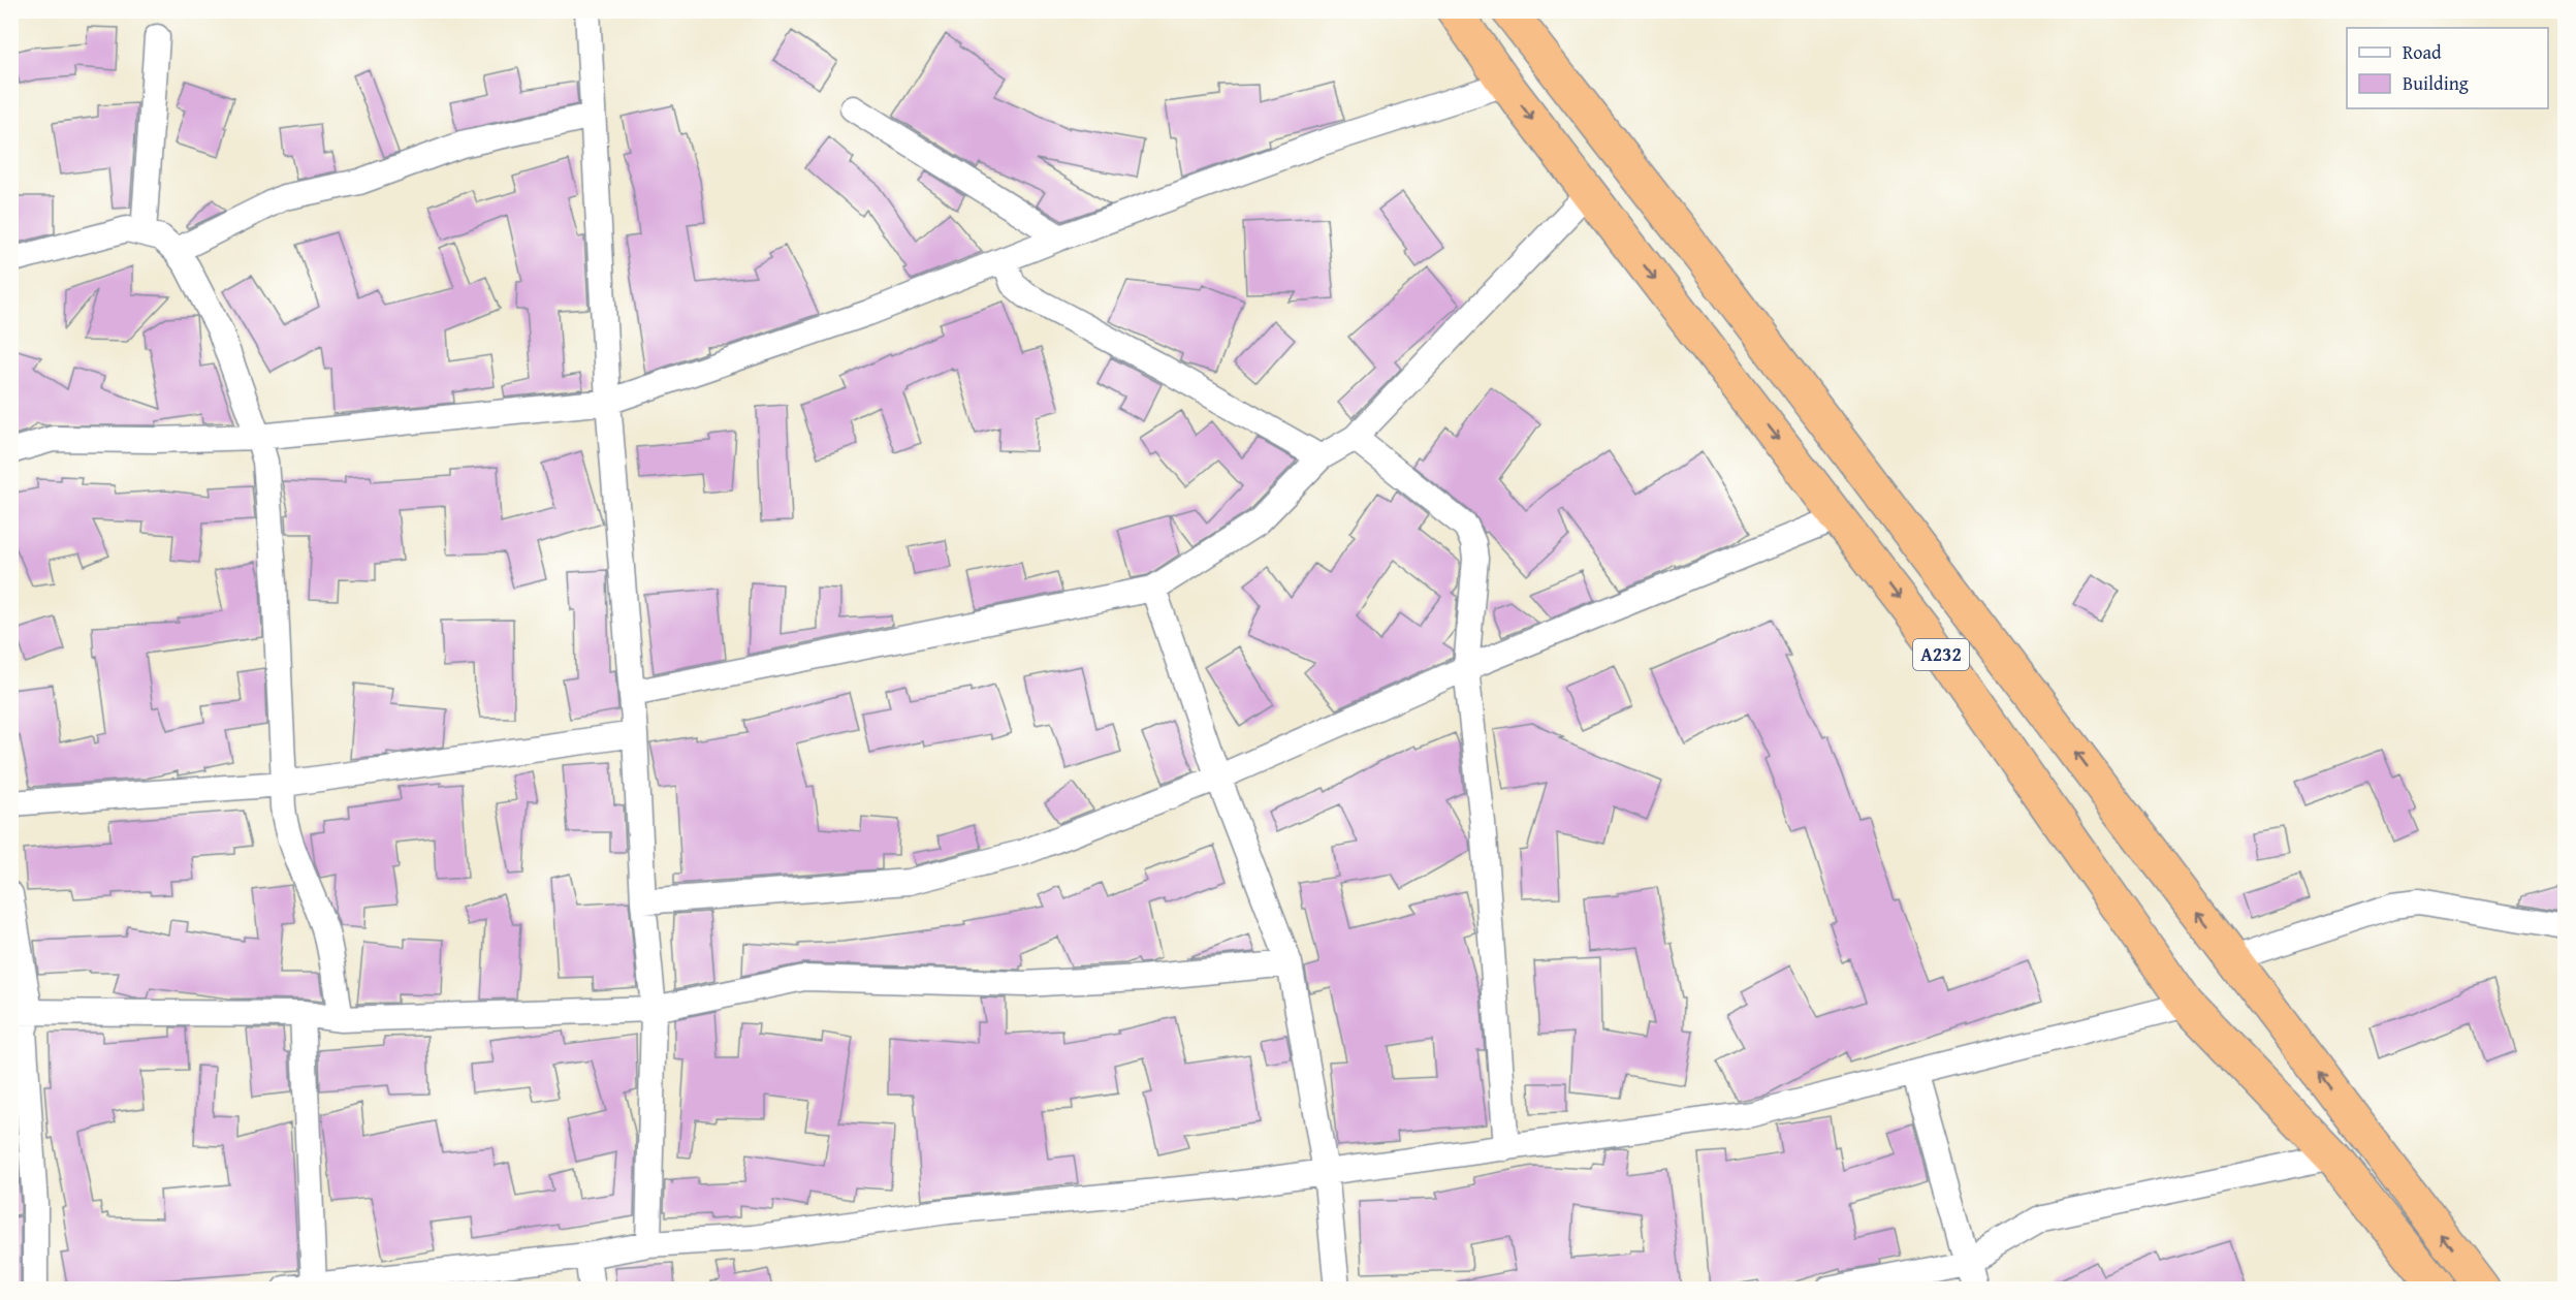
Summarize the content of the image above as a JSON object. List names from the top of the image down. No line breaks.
{"streets":{"highway":["A232"]},"legend":["Road","Building"]}
